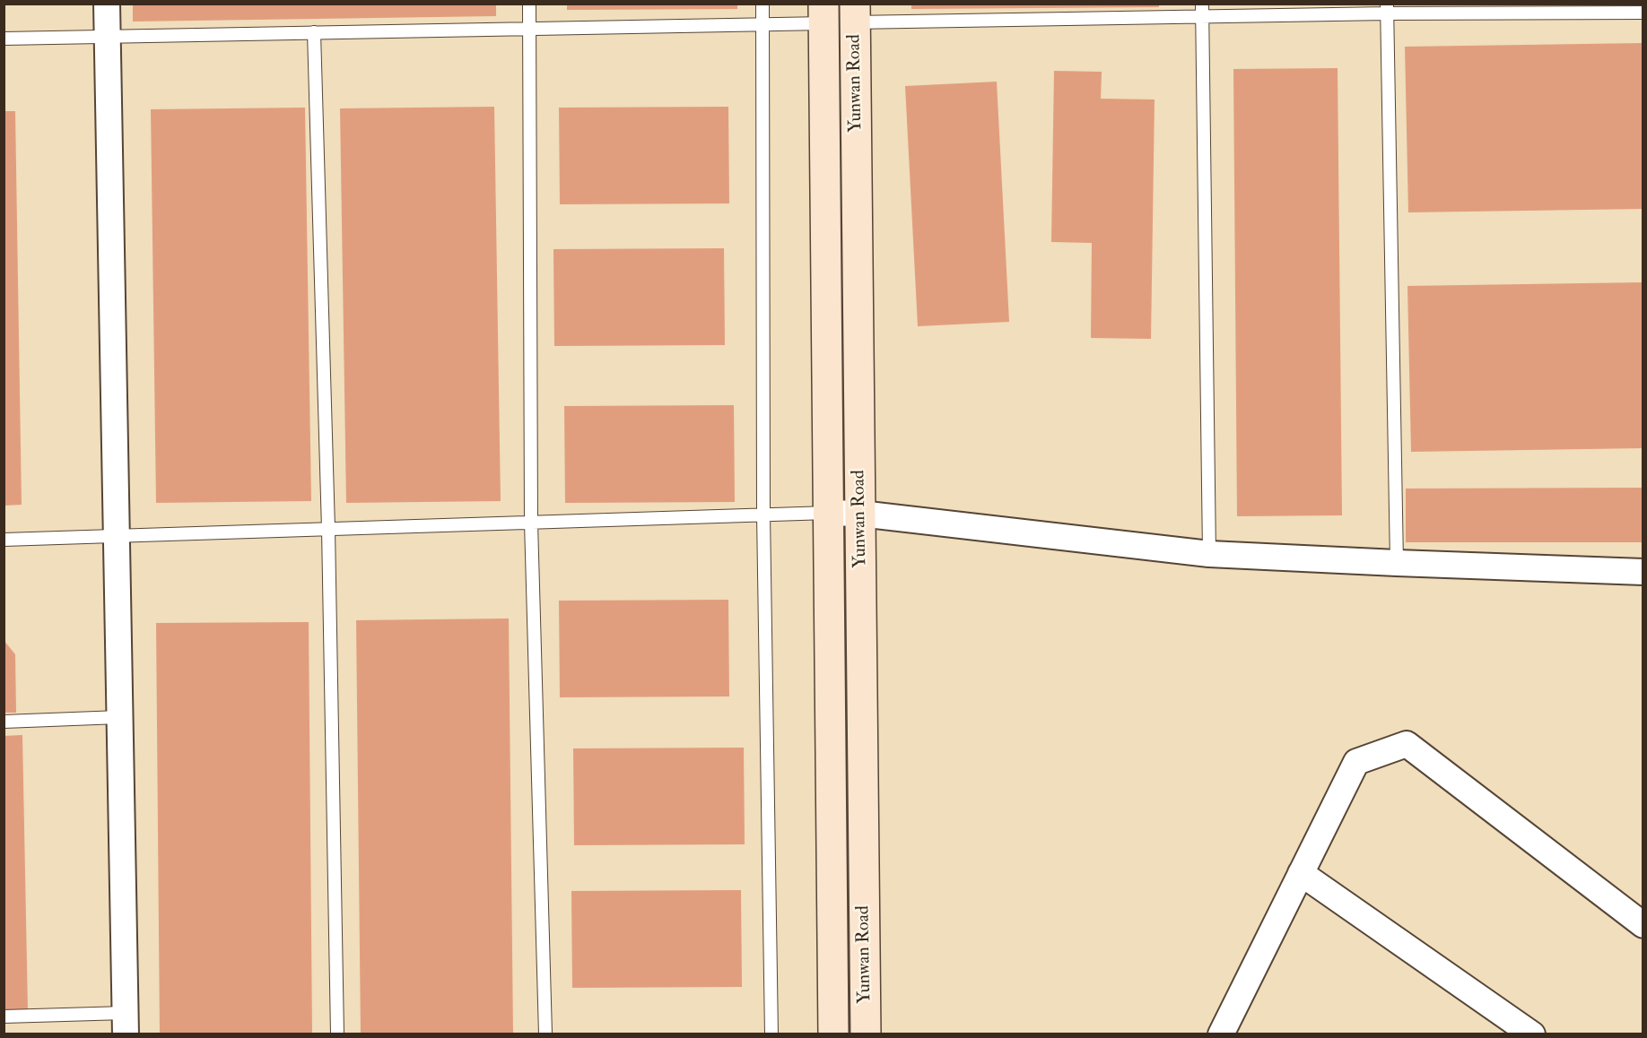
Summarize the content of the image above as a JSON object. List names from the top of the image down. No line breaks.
{"streets":{"main road":["Yunwan Road"]}}
